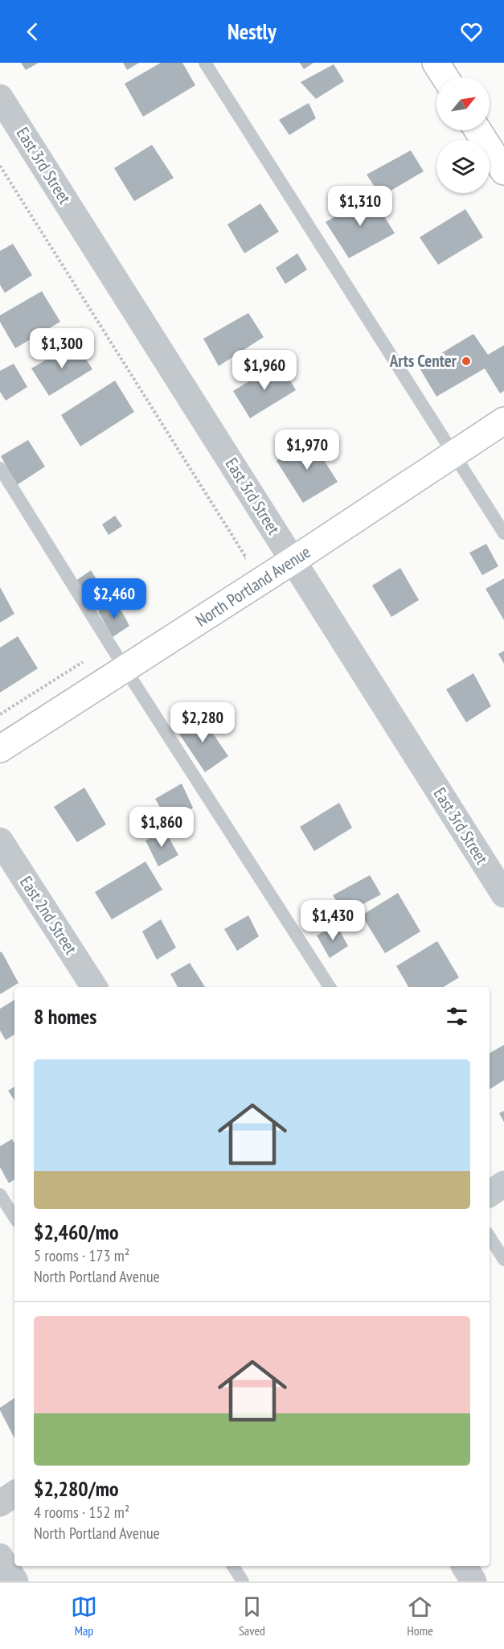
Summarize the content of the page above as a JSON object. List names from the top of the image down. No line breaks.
{"streets":{"street":["East 3rd Street","North Portland Avenue","East 2nd Street"]},"crossings":[["East 3rd Street","North Portland Avenue"]],"places":["Arts Center"],"north":"top right","page":{"header":"Nestly","price":["$1,310","$1,300","$1,960","$1,970","$2,460","$2,280","$1,860","$1,430"],"heading":"8 homes","list":[{"name":"$2,460/mo","note":"5 rooms · 173 m² · North Portland Avenue"},{"name":"$2,280/mo","note":"4 rooms · 152 m² · North Portland Avenue"}],"tabs":["Map","Saved","Home"]}}
